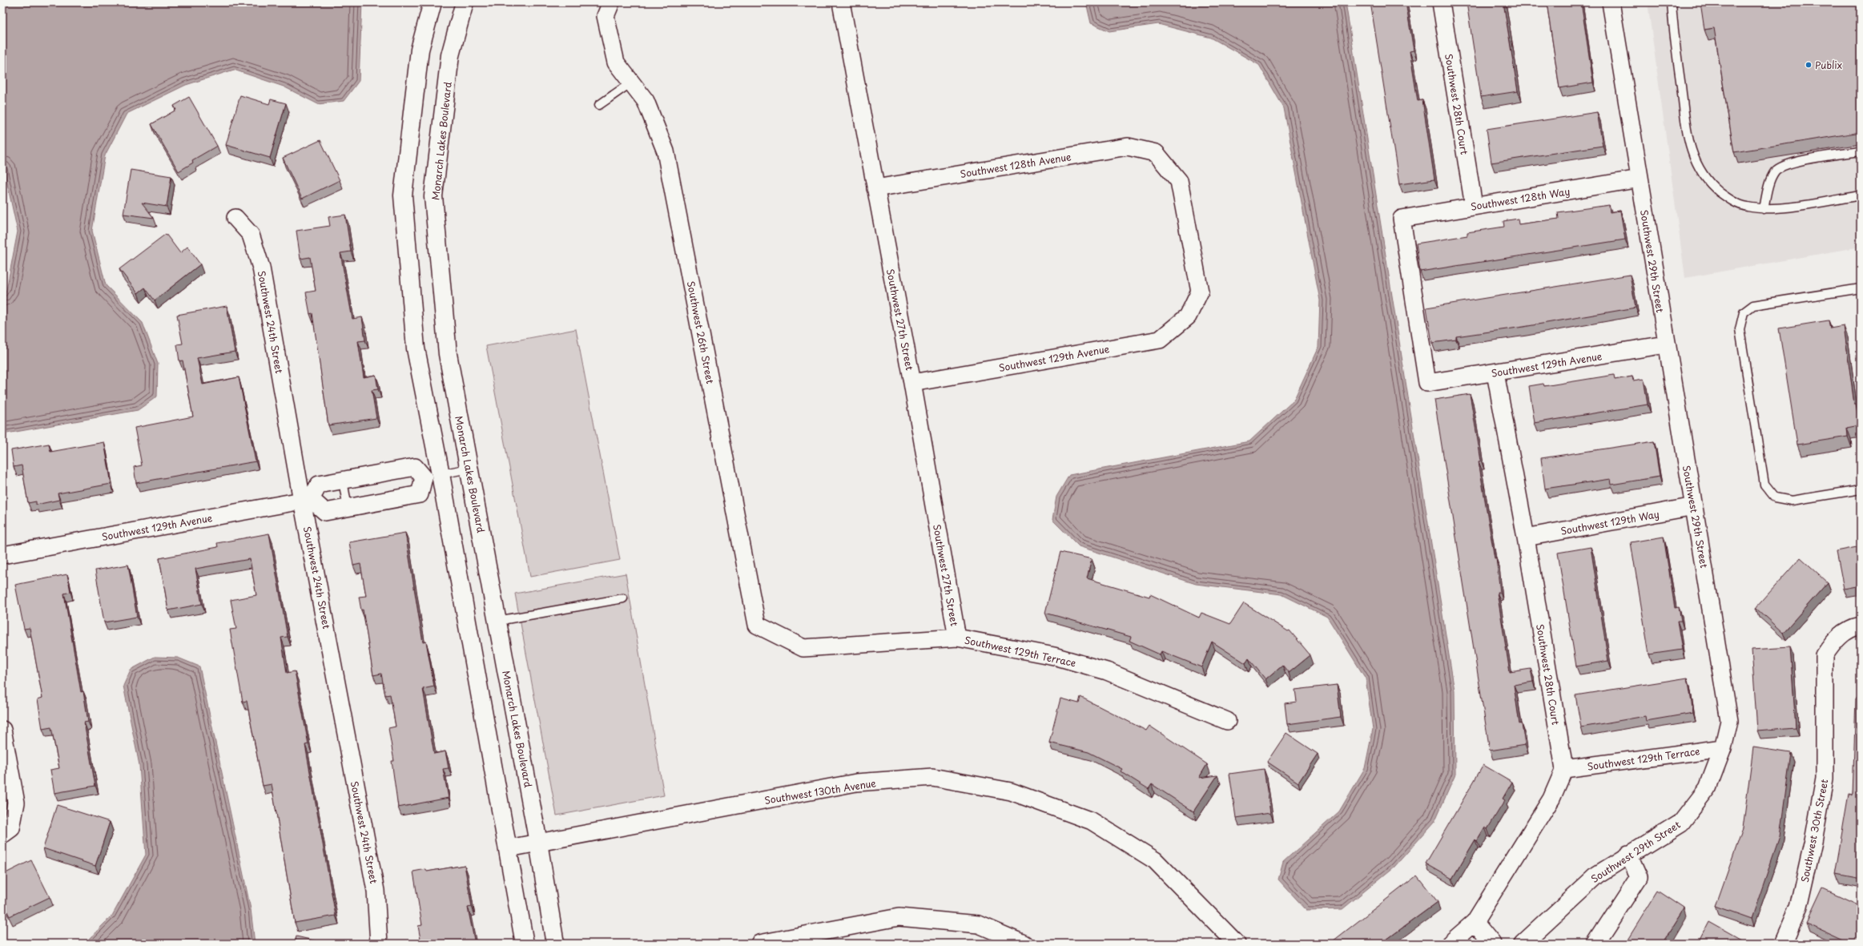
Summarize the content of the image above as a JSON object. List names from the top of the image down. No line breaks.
{"streets":{"street":["Southwest 28th Court","Monarch Lakes Boulevard","Southwest 128th Avenue","Southwest 128th Way","Southwest 29th Street","Southwest 27th Street","Southwest 24th Street","Southwest 26th Street","Southwest 129th Avenue","Southwest 129th Way","Southwest 129th Terrace","Southwest 130th Avenue","Southwest 30th Street"]},"crossings":[["Southwest 28th Court","Southwest 128th Way"],["Southwest 28th Court","Southwest 129th Avenue"],["Southwest 28th Court","Southwest 129th Way"],["Southwest 28th Court","Southwest 129th Terrace"],["Monarch Lakes Boulevard","Southwest 130th Avenue"],["Southwest 128th Avenue","Southwest 27th Street"],["Southwest 128th Avenue","Southwest 129th Avenue"],["Southwest 128th Way","Southwest 29th Street"],["Southwest 128th Way","Southwest 129th Avenue"],["Southwest 29th Street","Southwest 129th Avenue"],["Southwest 29th Street","Southwest 129th Way"],["Southwest 29th Street","Southwest 129th Terrace"],["Southwest 27th Street","Southwest 129th Avenue"],["Southwest 27th Street","Southwest 129th Terrace"],["Southwest 24th Street","Southwest 129th Avenue"],["Southwest 26th Street","Southwest 129th Terrace"]],"places":["Publix"]}
